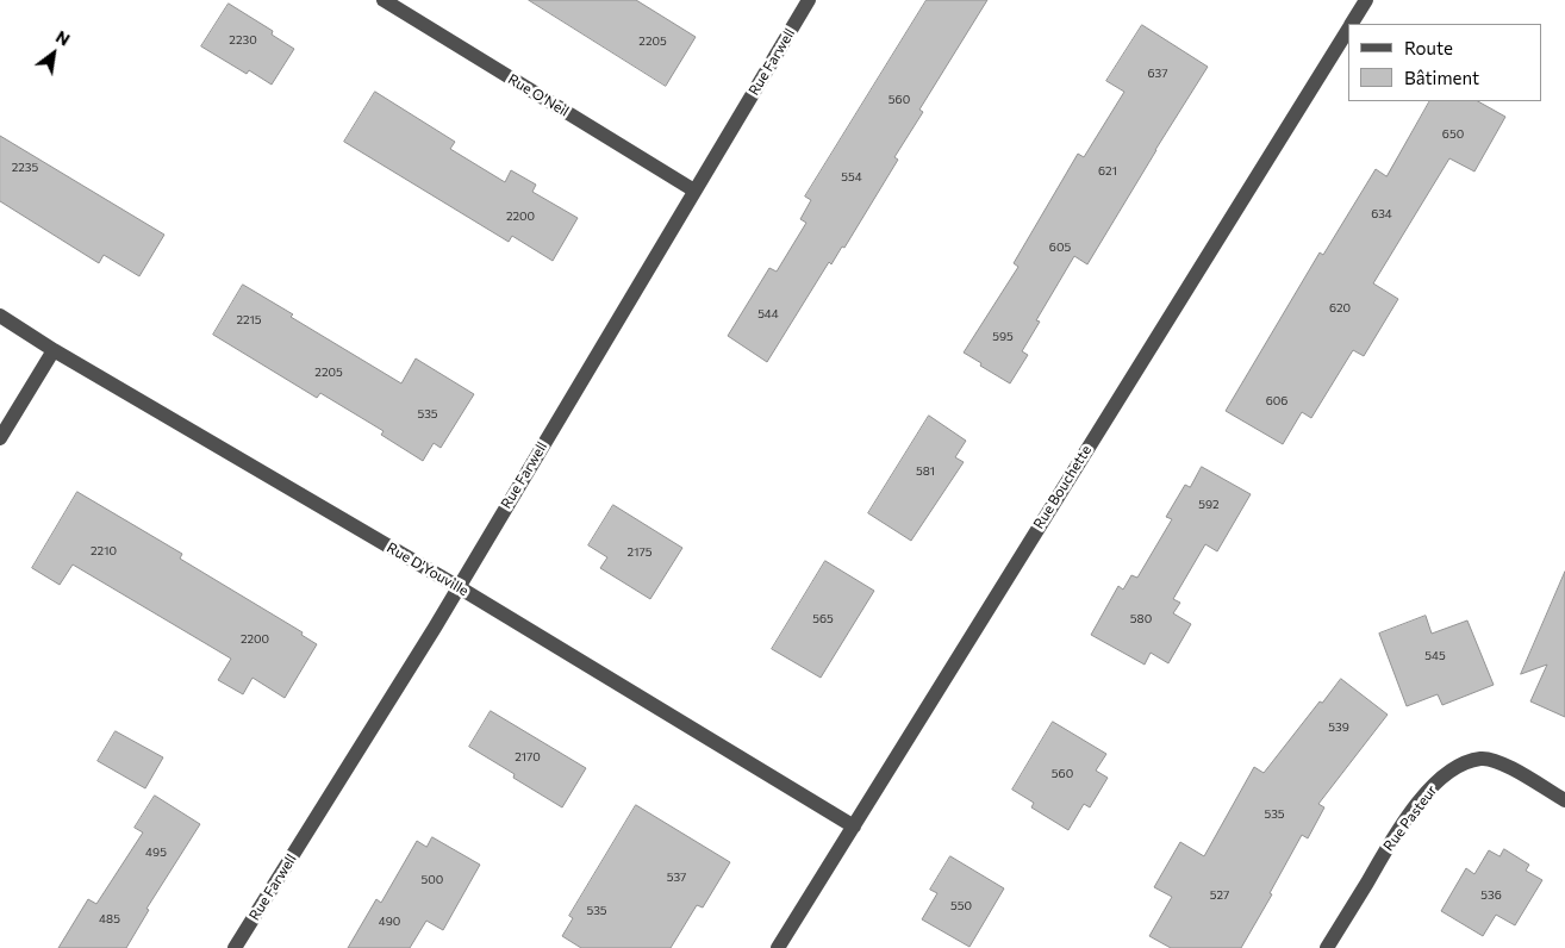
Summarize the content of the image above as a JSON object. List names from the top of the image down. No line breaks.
{"streets":{"street":["Rue Farwell","Rue O'Neil","Rue Bouchette","Rue D'Youville","Rue Pasteur"]},"crossings":[["Rue Farwell","Rue O'Neil"],["Rue Farwell","Rue D'Youville"],["Rue Bouchette","Rue D'Youville"]],"house_numbers":["2230","2205","637","560","650","2235","621","554","634","2200","605","620","544","2215","595","2205","606","535","581","592","2210","2175","565","580","2200","545","539","2170","560","535","495","537","500","527","536","550","535","485","490"],"legend":["Route","Bâtiment"],"north":"top right"}
